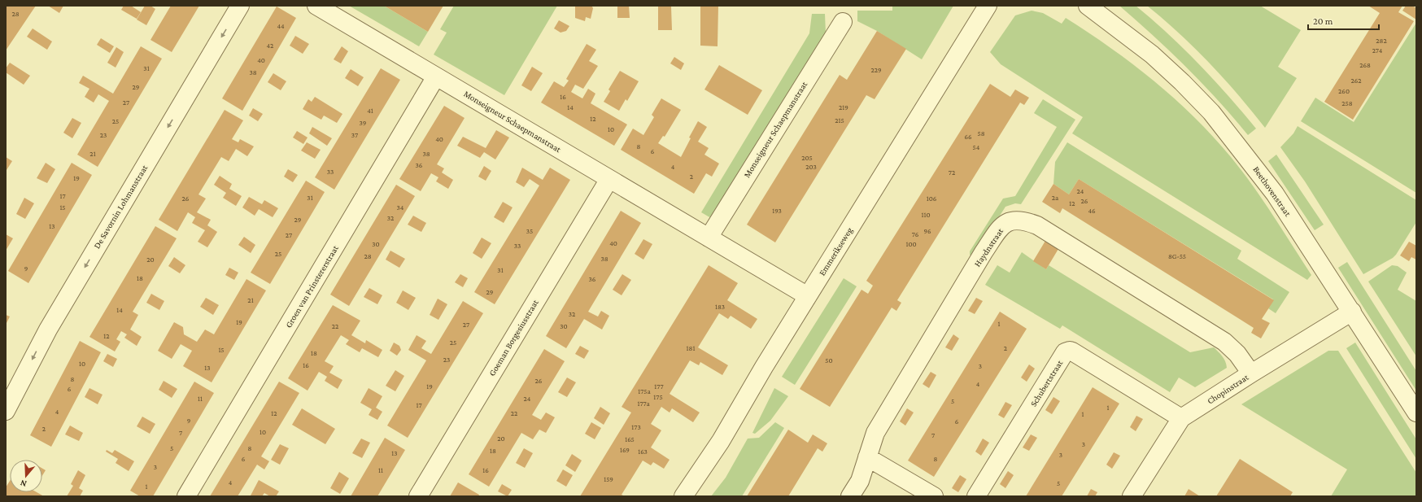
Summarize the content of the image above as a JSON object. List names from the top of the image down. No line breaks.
{"streets":{"street":["Monseigneur Schaepmanstraat","Beethovenstraat","De Savornin Lohmanstraat","Haydnstraat","Emmerikseweg","Groen van Prinstererstraat","Goeman Borgesiusstraat","Schubertstraat","Chopinstraat"]},"crossings":[["Monseigneur Schaepmanstraat","Emmerikseweg"],["Monseigneur Schaepmanstraat","Groen van Prinstererstraat"],["Monseigneur Schaepmanstraat","Goeman Borgesiusstraat"],["Beethovenstraat","Chopinstraat"],["Haydnstraat","Chopinstraat"],["Schubertstraat","Chopinstraat"]],"one_way":["De Savornin Lohmanstraat"],"house_numbers":["28","44","282","42","274","40","268","31","229","38","262","29","260","16","27","258","14","219","41","12","215","25","39","10","58","23","37","66","40","8","54","6","21","38","205","36","4","203","33","72","2","19","24","17","31","2a","26","106","26","12","15","34","193","46","110","32","29","13","35","96","76","27","40","30","100","33","25","28","8G-55","38","20","9","31","18","36","29","21","183","14","32","19","1","27","22","30","12","25","181","2","15","18","23","50","10","16","3","13","8","26","4","19","177","6","175a","175","11","24","5","177a","17","1","4","12","22","1","9","6","173","2","10","7","7","20","165","3","5","8","169","18","163","13","3","6","8","3","11","16","159","4","5","1"],"scale_bar":"20 m","north":"bottom"}
